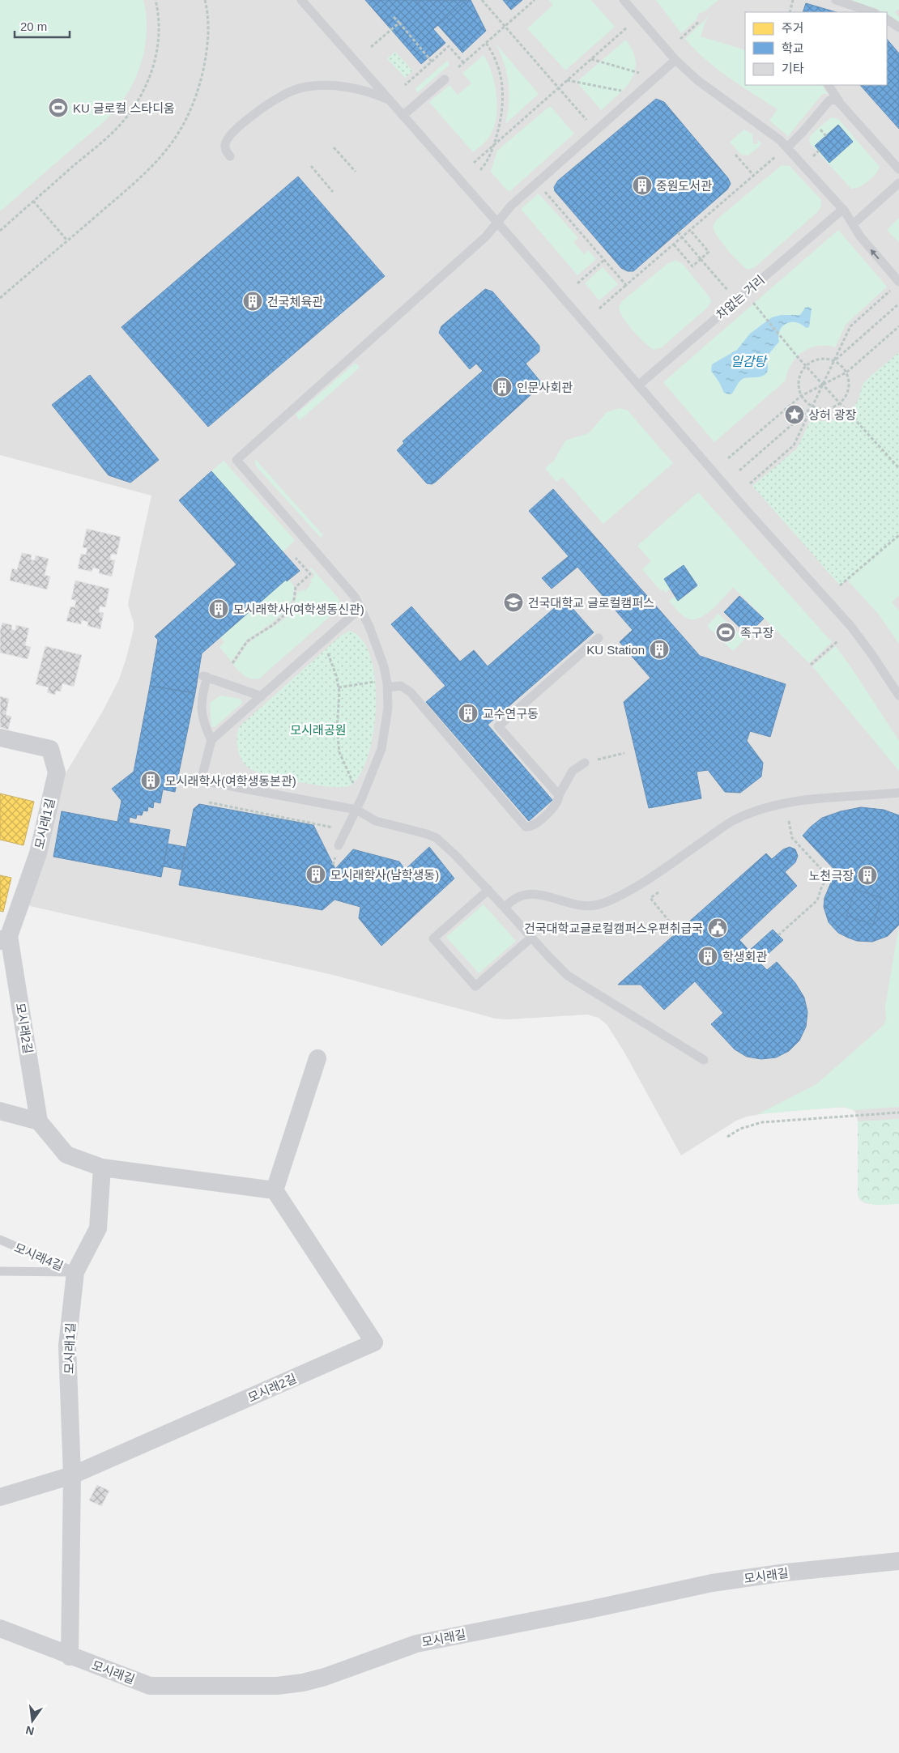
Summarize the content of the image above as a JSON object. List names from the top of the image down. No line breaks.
{"streets":{"street":["모시래1길","모시래2길","모시래길"],"lane":["차없는 거리","모시래4길"]},"crossings":[["모시래1길","모시래2길"],["모시래1길","모시래4길"],["모시래1길","모시래길"]],"water":["일감탕"],"parks":["모시래공원"],"places":{"sports":["KU 글로컬 스타디움","족구장"],"building":["중원도서관","건국체육관","인문사회관","모시래학사(여학생동신관)","KU Station","교수연구동","모시래학사(여학생동본관)","모시래학사(남학생동)","노천극장","학생회관"],"place":["상허 광장"],"school or university":["건국대학교 글로컬캠퍼스"],"public building":["건국대학교글로컬캠퍼스우편취급국"]},"legend":["주거","학교","기타"],"scale_bar":"20 m","north":"bottom"}
